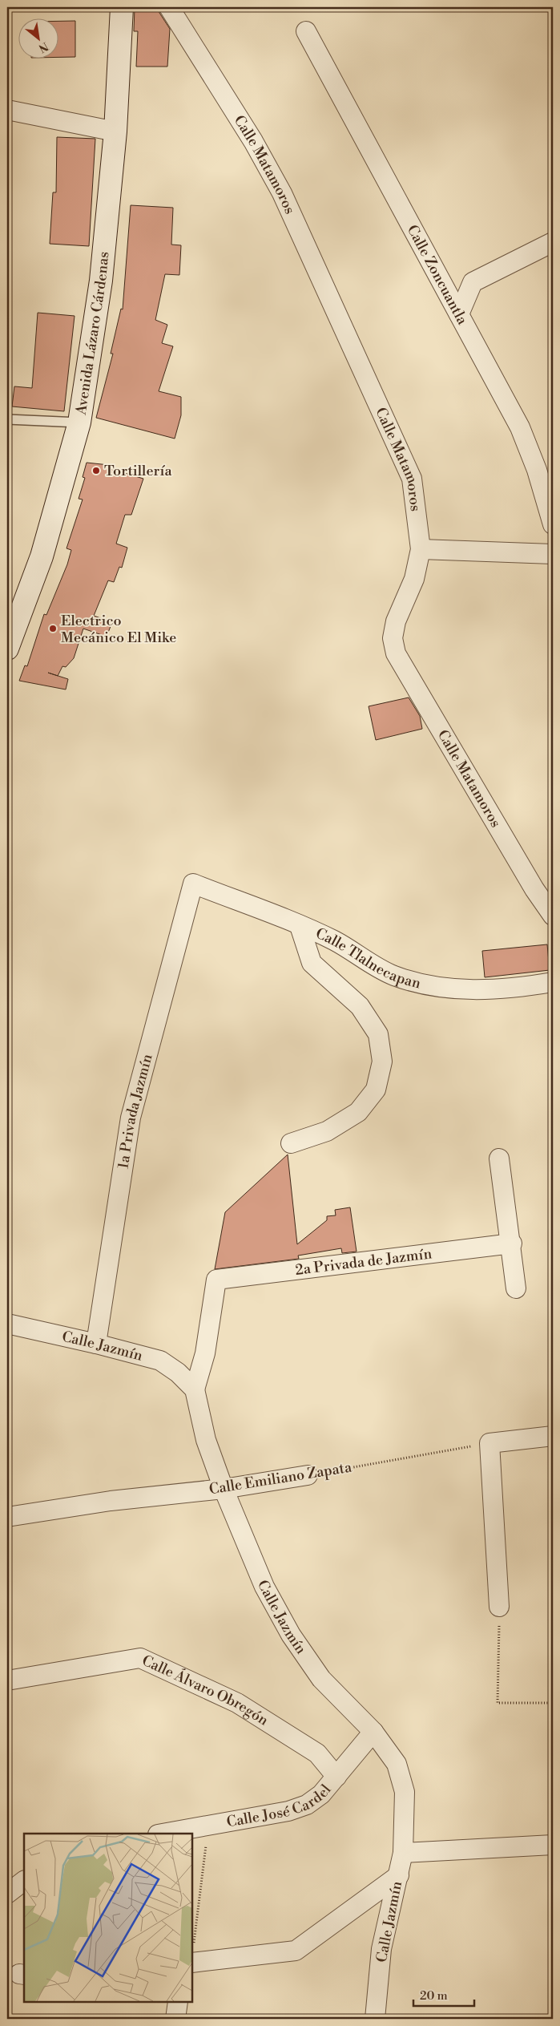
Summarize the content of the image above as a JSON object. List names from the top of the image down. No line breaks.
{"streets":{"main road":["Avenida Lázaro Cárdenas"],"street":["Calle Matamoros","Calle Zoncuantla","Calle Tlalnecapan","1a Privada Jazmín","2a Privada de Jazmín","Calle Jazmín","Calle Emiliano Zapata","Calle Álvaro Obregón","Calle José Cardel"]},"crossings":[["Calle Tlalnecapan","1a Privada Jazmín"],["1a Privada Jazmín","Calle Jazmín"],["2a Privada de Jazmín","Calle Jazmín"],["Calle Jazmín","Calle Emiliano Zapata"],["Calle Jazmín","Calle José Cardel"],["Calle Álvaro Obregón","Calle José Cardel"]],"places":["Tortillería","Electrico Mecánico El Mike"],"scale_bar":"20 m","north":"bottom right"}
